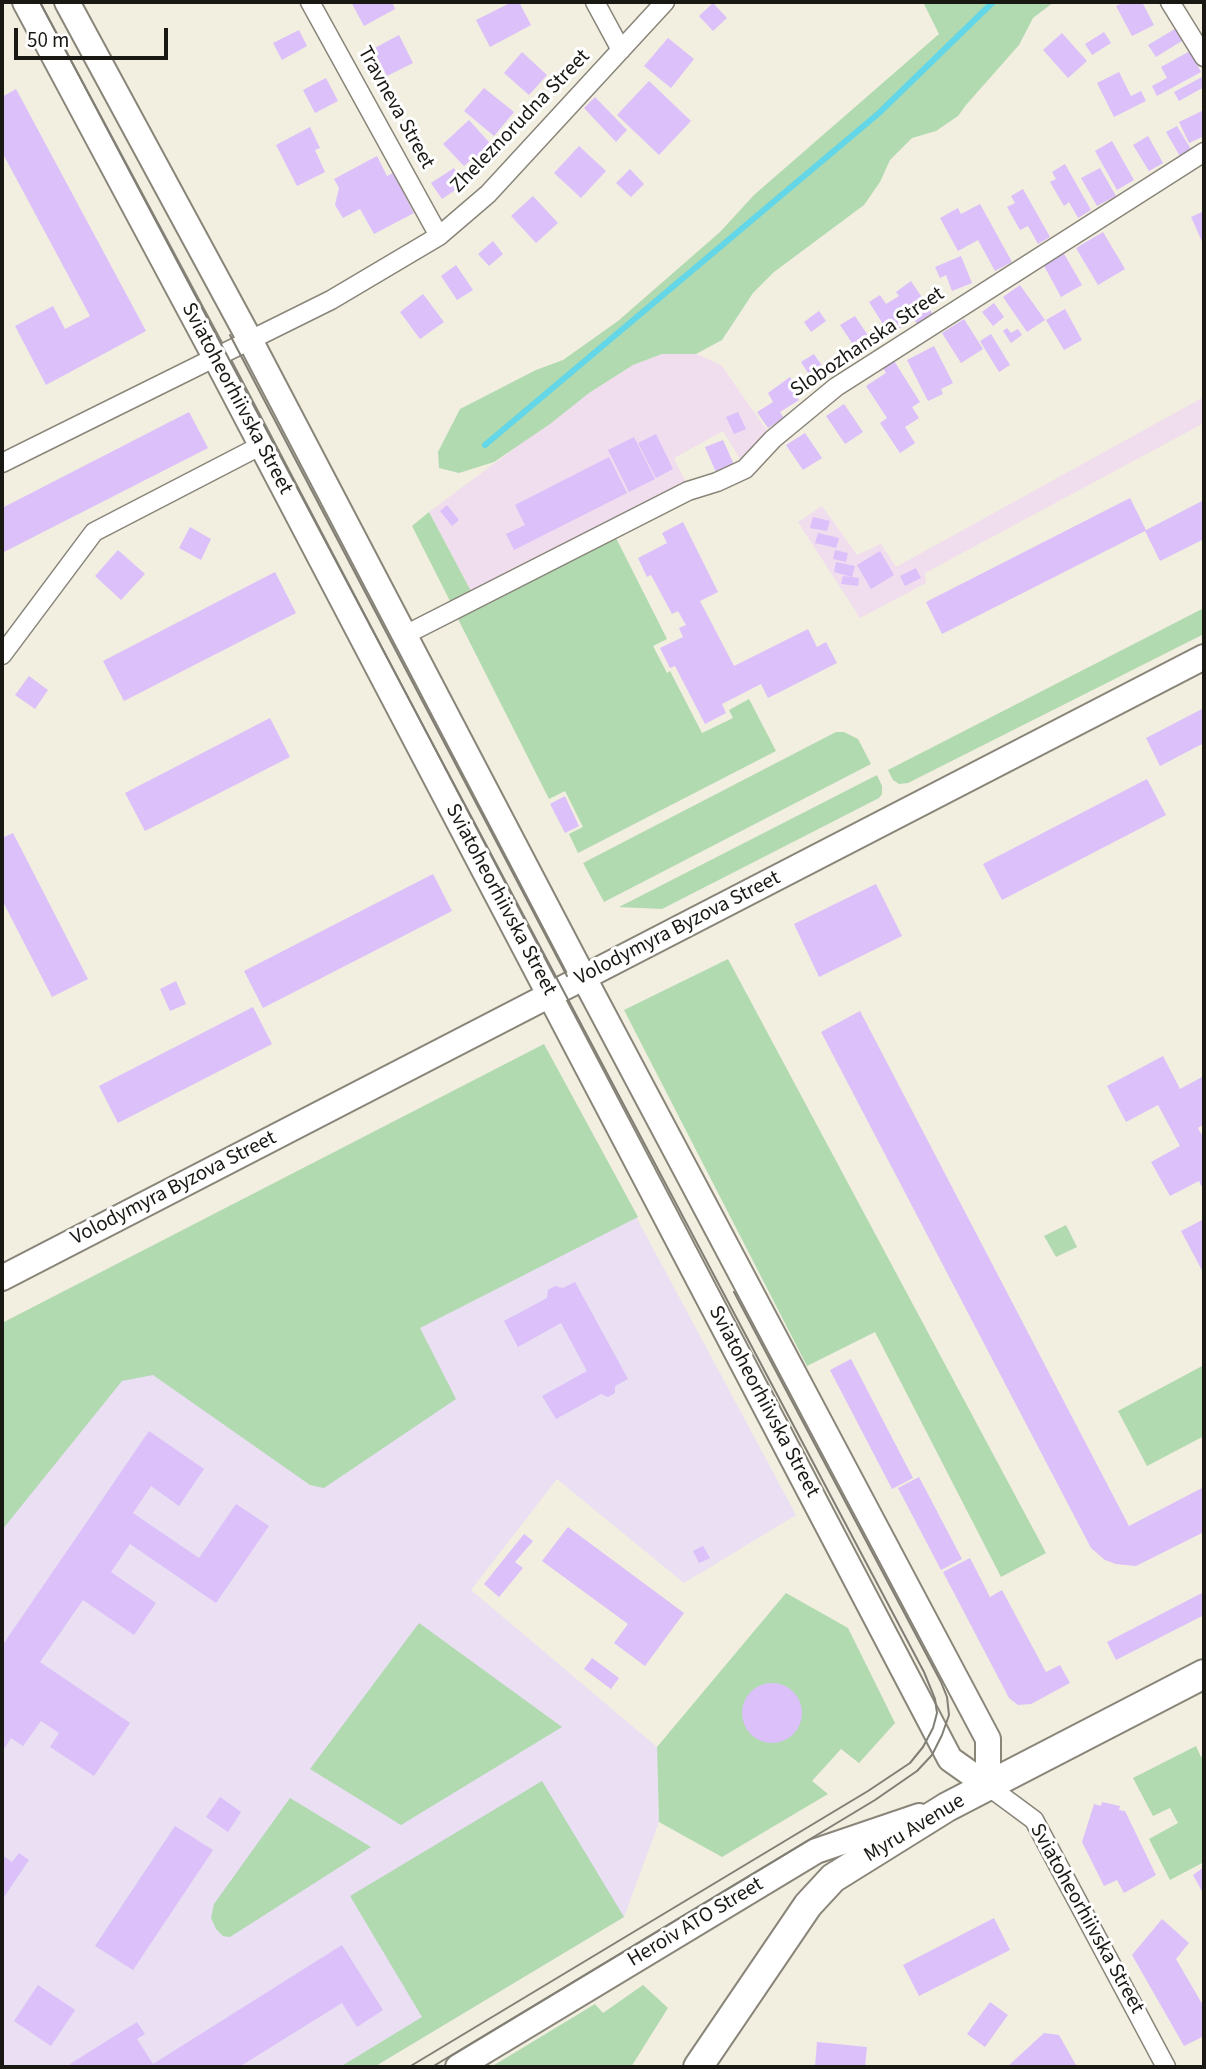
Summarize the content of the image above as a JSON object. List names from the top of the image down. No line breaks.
{"streets":{"main road":["Sviatoheorhiivska Street","Volodymyra Byzova Street","Myru Avenue","Heroiv ATO Street"],"street":["Travneva Street","Zheleznorudna Street","Slobozhanska Street"]},"crossings":[["Travneva Street","Zheleznorudna Street"],["Zheleznorudna Street","Sviatoheorhiivska Street"],["Slobozhanska Street","Sviatoheorhiivska Street"],["Sviatoheorhiivska Street","Volodymyra Byzova Street"],["Sviatoheorhiivska Street","Myru Avenue"],["Myru Avenue","Heroiv ATO Street"]],"scale_bar":"50 m"}
